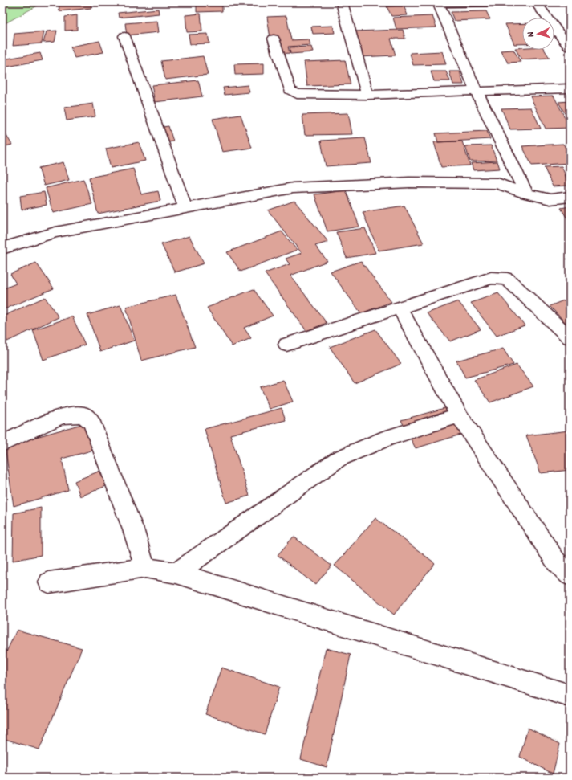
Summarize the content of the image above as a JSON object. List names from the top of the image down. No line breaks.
{"north":"left"}
